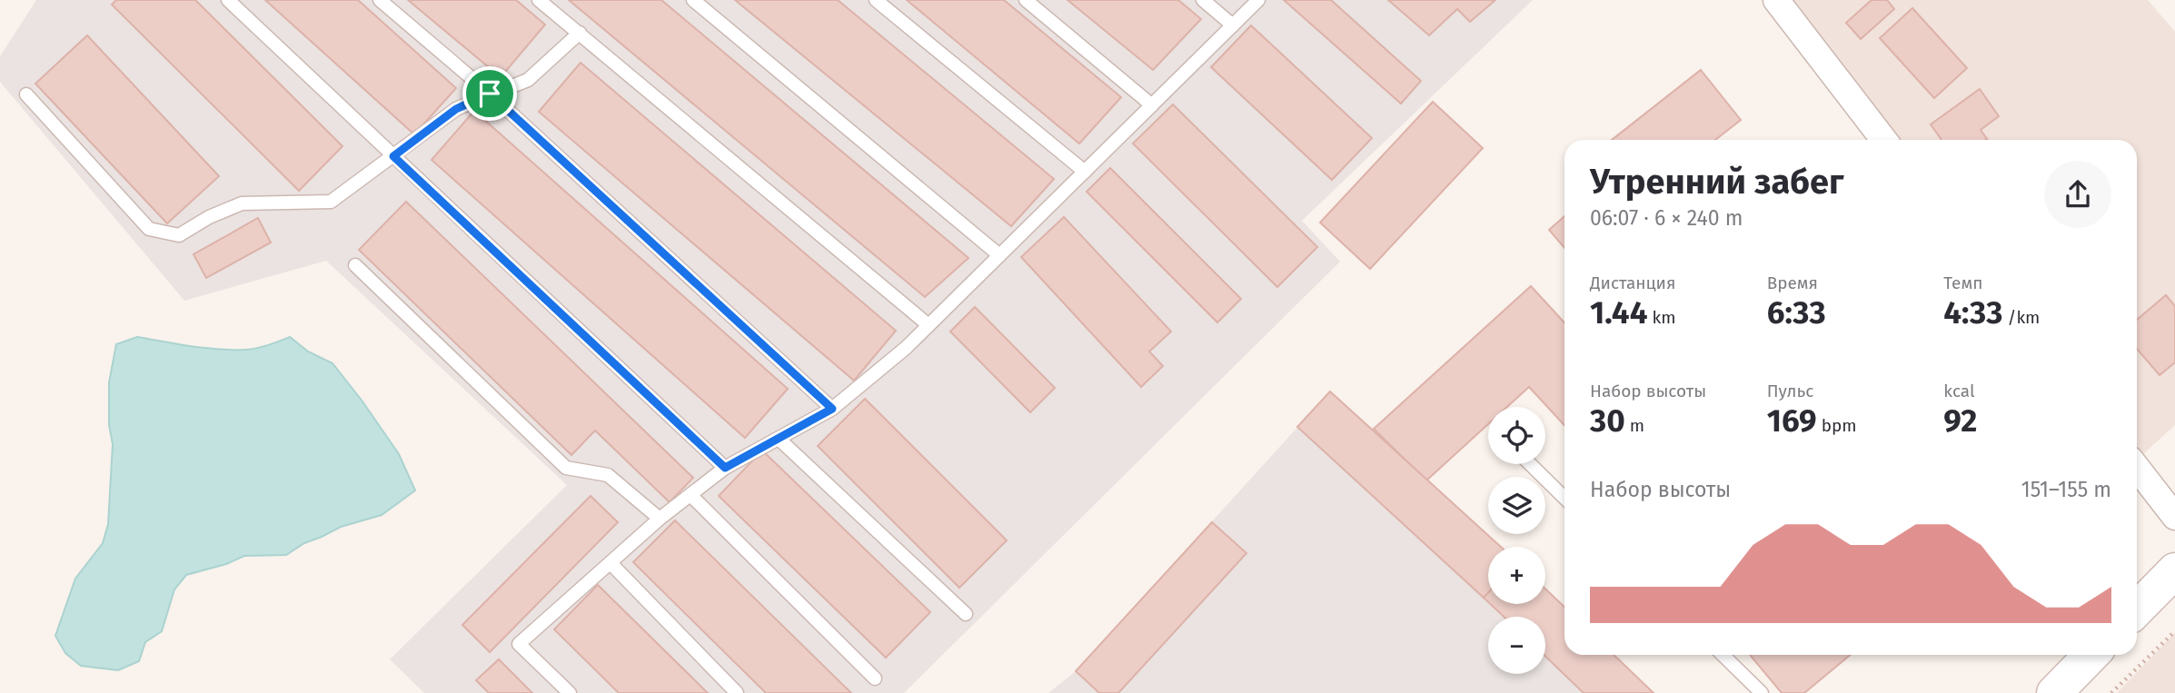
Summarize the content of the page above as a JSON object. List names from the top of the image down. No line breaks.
{"page":{"heading":["Утренний забег","06:07 · 6 × 240 m"],"stats":[["Дистанция","1.44 km"],["Время","6:33"],["Темп","4:33 /km"],["Набор высоты","30 m"],["Пульс","169 bpm"],["kcal","92"]],"map_buttons":["+","−"],"chart":["Набор высоты","151–155 m"]}}
